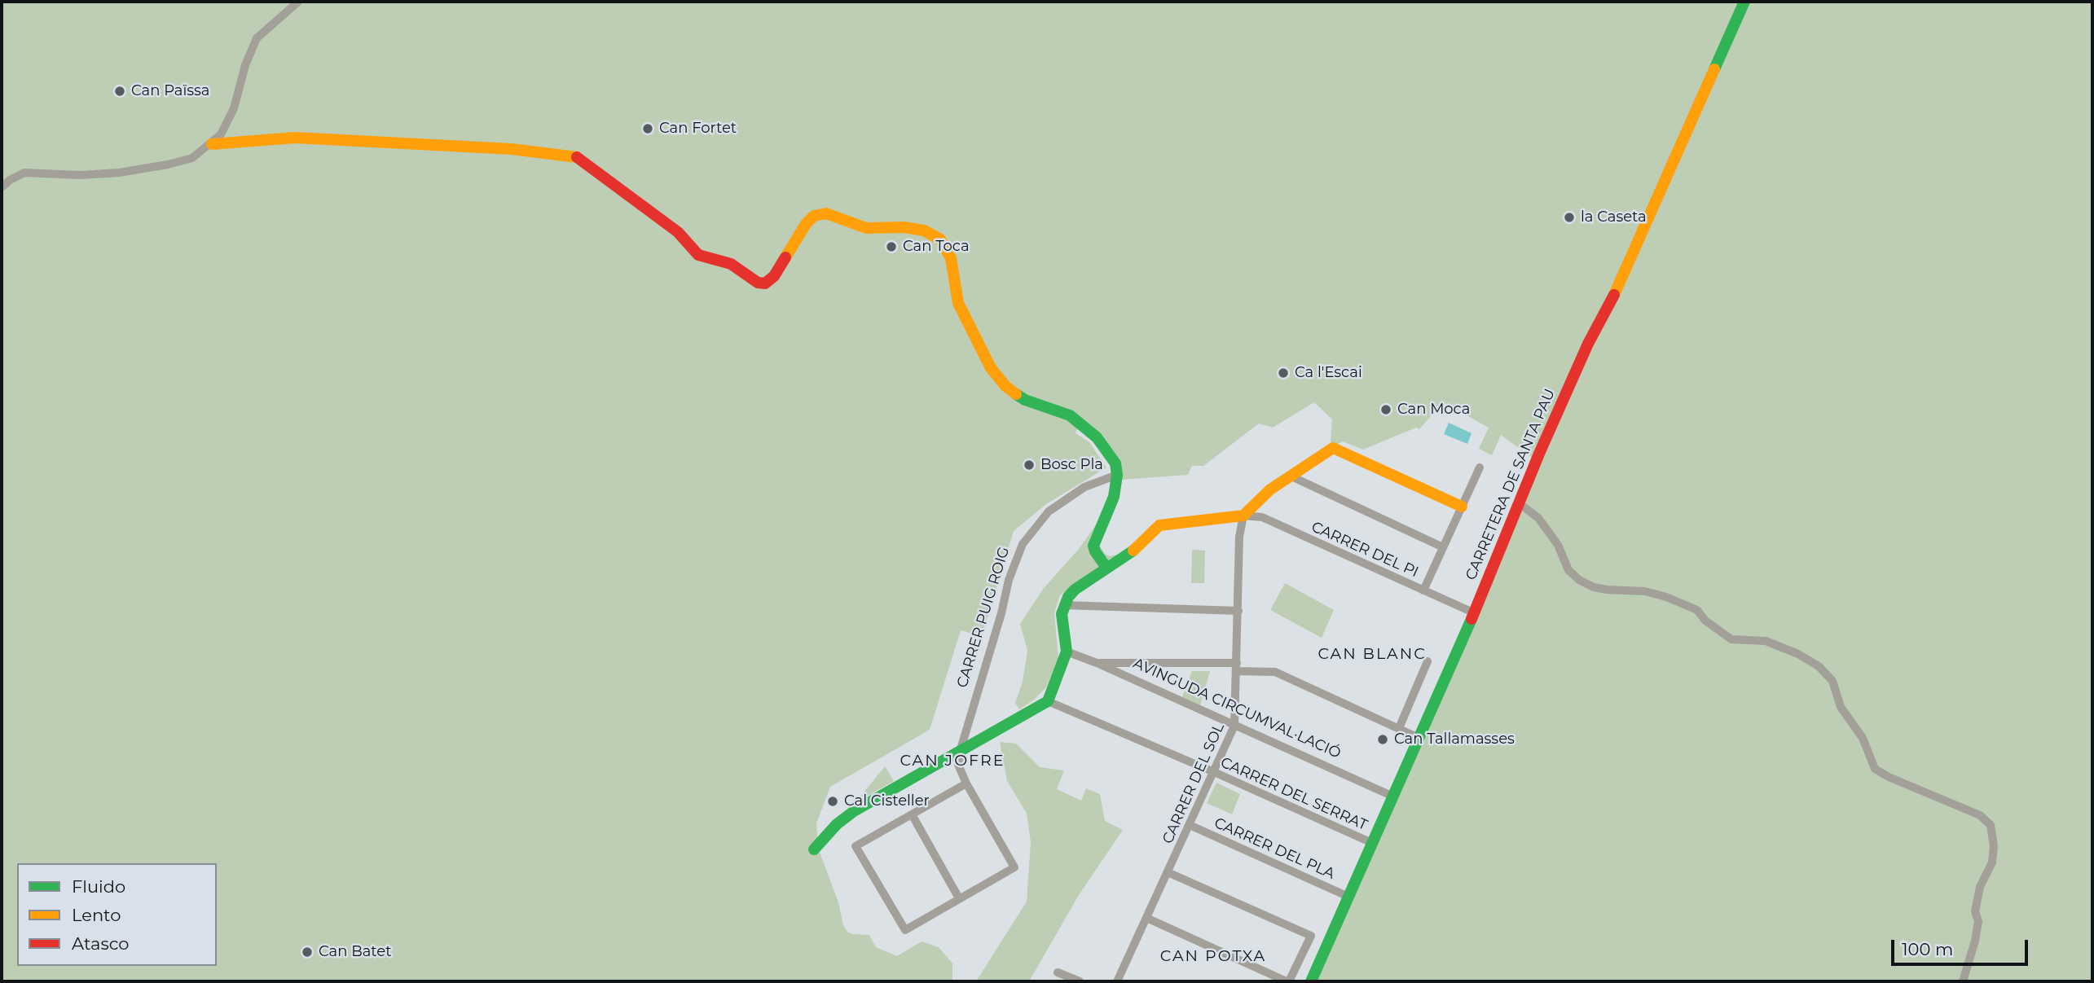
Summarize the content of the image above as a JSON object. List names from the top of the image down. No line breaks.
{"streets":{"street":["CARRETERA DE SANTA PAU","CARRER DEL PI","CARRER PUIG ROIG","AVINGUDA CIRCUMVAL·LACIÓ","CARRER DEL SOL","CARRER DEL SERRAT","CARRER DEL PLA"]},"crossings":[["CARRETERA DE SANTA PAU","CARRER DEL PI"],["CARRETERA DE SANTA PAU","AVINGUDA CIRCUMVAL·LACIÓ"],["CARRETERA DE SANTA PAU","CARRER DEL SERRAT"],["CARRETERA DE SANTA PAU","CARRER DEL PLA"],["CARRER DEL PI","CARRER DEL SOL"],["AVINGUDA CIRCUMVAL·LACIÓ","CARRER DEL SOL"],["CARRER DEL SOL","CARRER DEL SERRAT"],["CARRER DEL SOL","CARRER DEL PLA"]],"districts":["CAN BLANC","CAN JOFRE","CAN POTXA"],"places":["Can Païssa","Can Fortet","la Caseta","Can Toca","Ca l'Escai","Can Moca","Bosc Pla","Can Tallamasses","Cal Cisteller","Can Batet"],"legend":["Fluido","Lento","Atasco"],"scale_bar":"100 m"}
